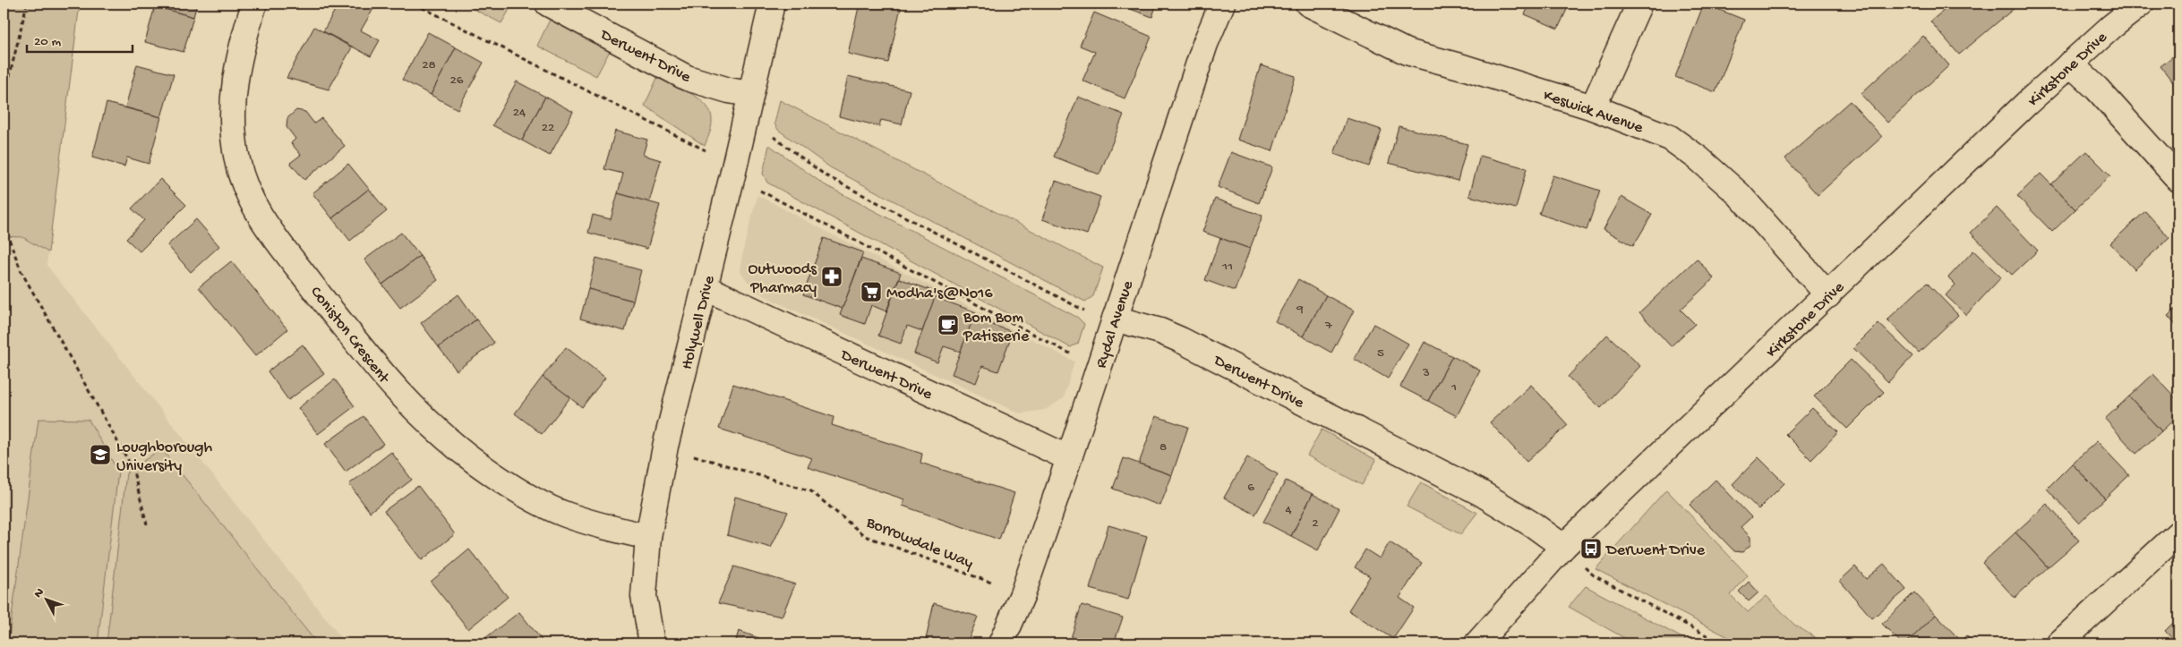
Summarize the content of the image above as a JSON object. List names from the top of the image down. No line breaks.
{"streets":{"street":["Derwent Drive","Kirkstone Drive","Keswick Avenue","Holywell Drive","Rydal Avenue","Coniston Crescent"],"path":["Borrowdale Way"]},"crossings":[["Derwent Drive","Kirkstone Drive"],["Derwent Drive","Holywell Drive"],["Derwent Drive","Rydal Avenue"],["Kirkstone Drive","Keswick Avenue"],["Holywell Drive","Coniston Crescent"],["Holywell Drive","Borrowdale Way"],["Rydal Avenue","Borrowdale Way"]],"places":{"pharmacy":["Outwoods Pharmacy"],"supermarket":["Modha's@No16"],"cafe":["Bom Bom Patisserie"],"school or university":["Loughborough University"],"bus stop":["Derwent Drive"]},"house_numbers":["28","26","24","22","11","9","7","5","3","1","8","6","4","2"],"scale_bar":"20 m","north":"top left"}
